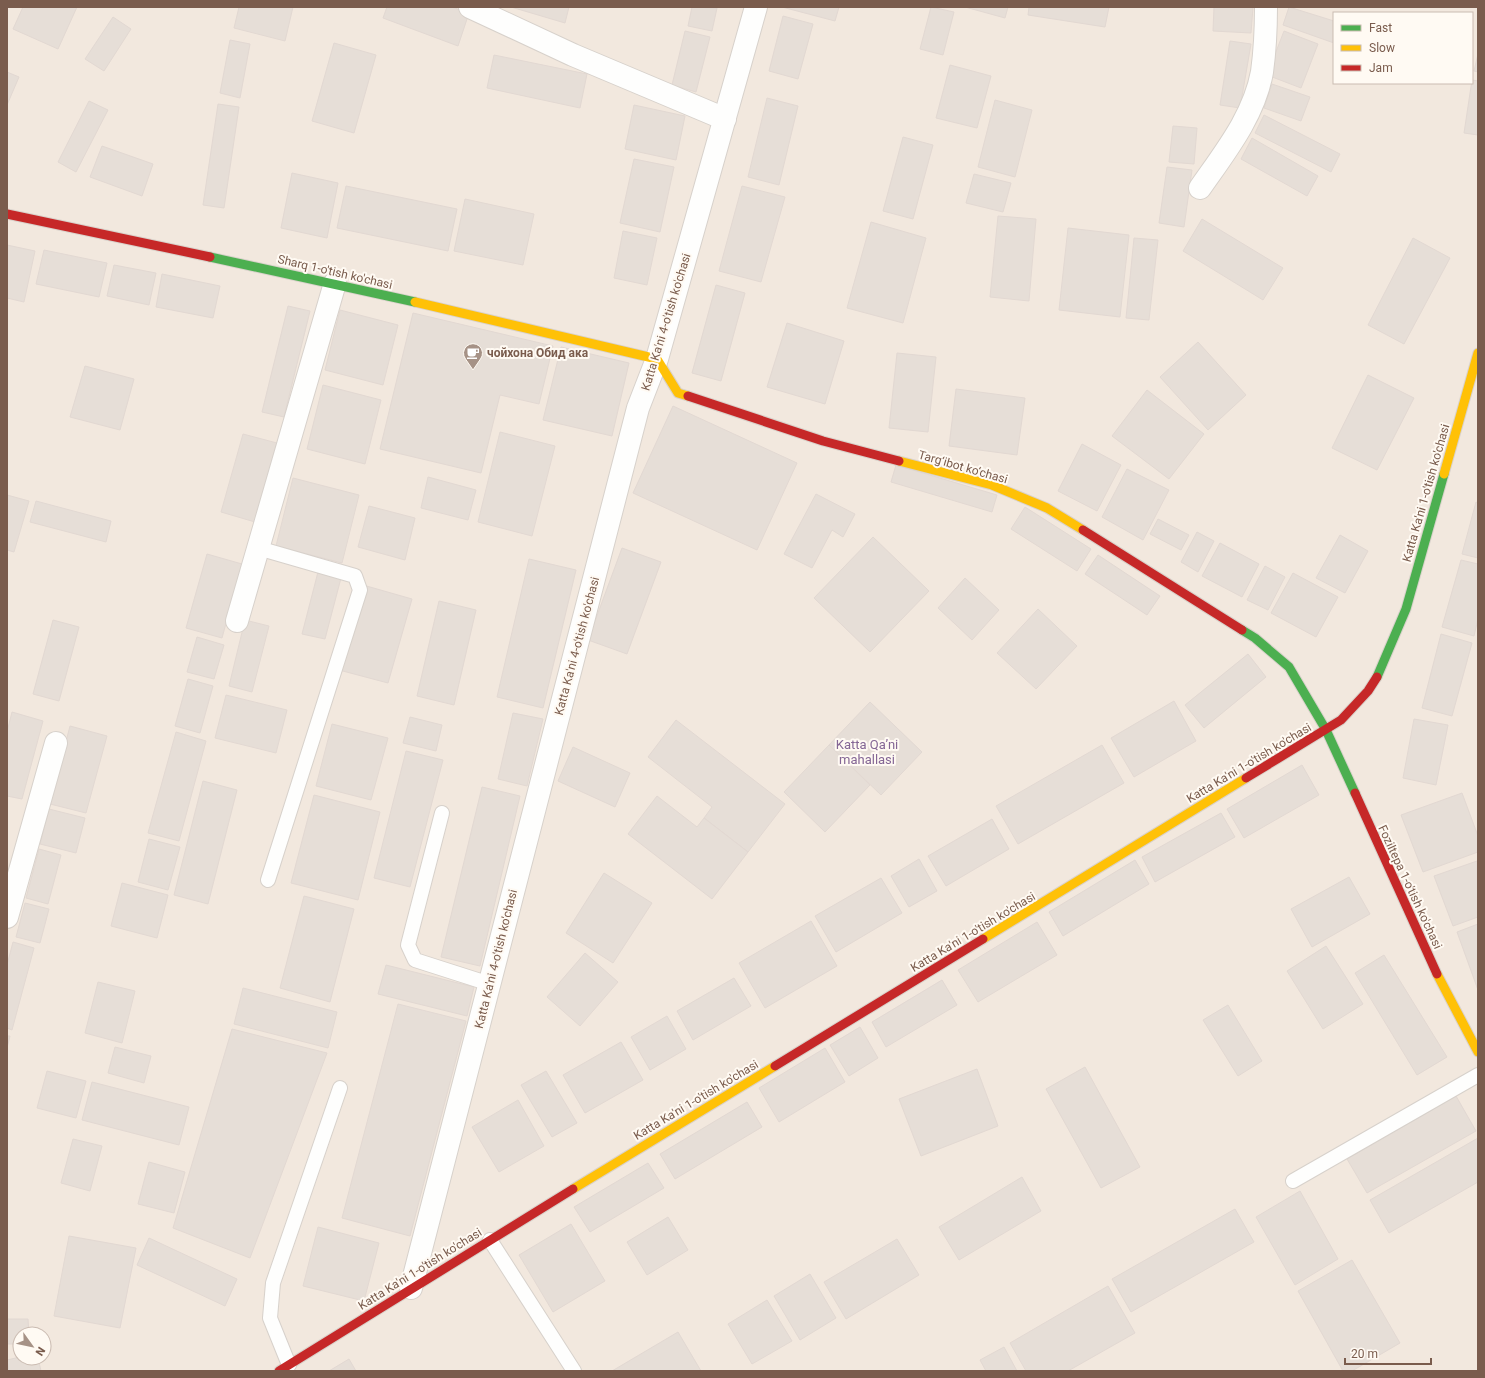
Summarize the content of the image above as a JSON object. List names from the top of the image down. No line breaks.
{"streets":{"street":["Sharq 1-o'tish ko'chasi","Katta Ka'ni 4-o'tish ko'chasi","Targ‘ibot ko‘chasi","Katta Ka'ni 1-o'tish ko'chasi","Foziltepa 1-o'tish ko'chasi"]},"crossings":[["Sharq 1-o'tish ko'chasi","Katta Ka'ni 4-o'tish ko'chasi"],["Sharq 1-o'tish ko'chasi","Targ‘ibot ko‘chasi"],["Katta Ka'ni 4-o'tish ko'chasi","Targ‘ibot ko‘chasi"],["Katta Ka'ni 4-o'tish ko'chasi","Katta Ka'ni 1-o'tish ko'chasi"],["Targ‘ibot ko‘chasi","Katta Ka'ni 1-o'tish ko'chasi"],["Targ‘ibot ko‘chasi","Foziltepa 1-o'tish ko'chasi"],["Katta Ka'ni 1-o'tish ko'chasi","Foziltepa 1-o'tish ko'chasi"]],"districts":["Katta Qaʼni mahallasi"],"places":{"cafe":["чойхона Обид ака"]},"legend":["Fast","Slow","Jam"],"scale_bar":"20 m","north":"bottom right"}
